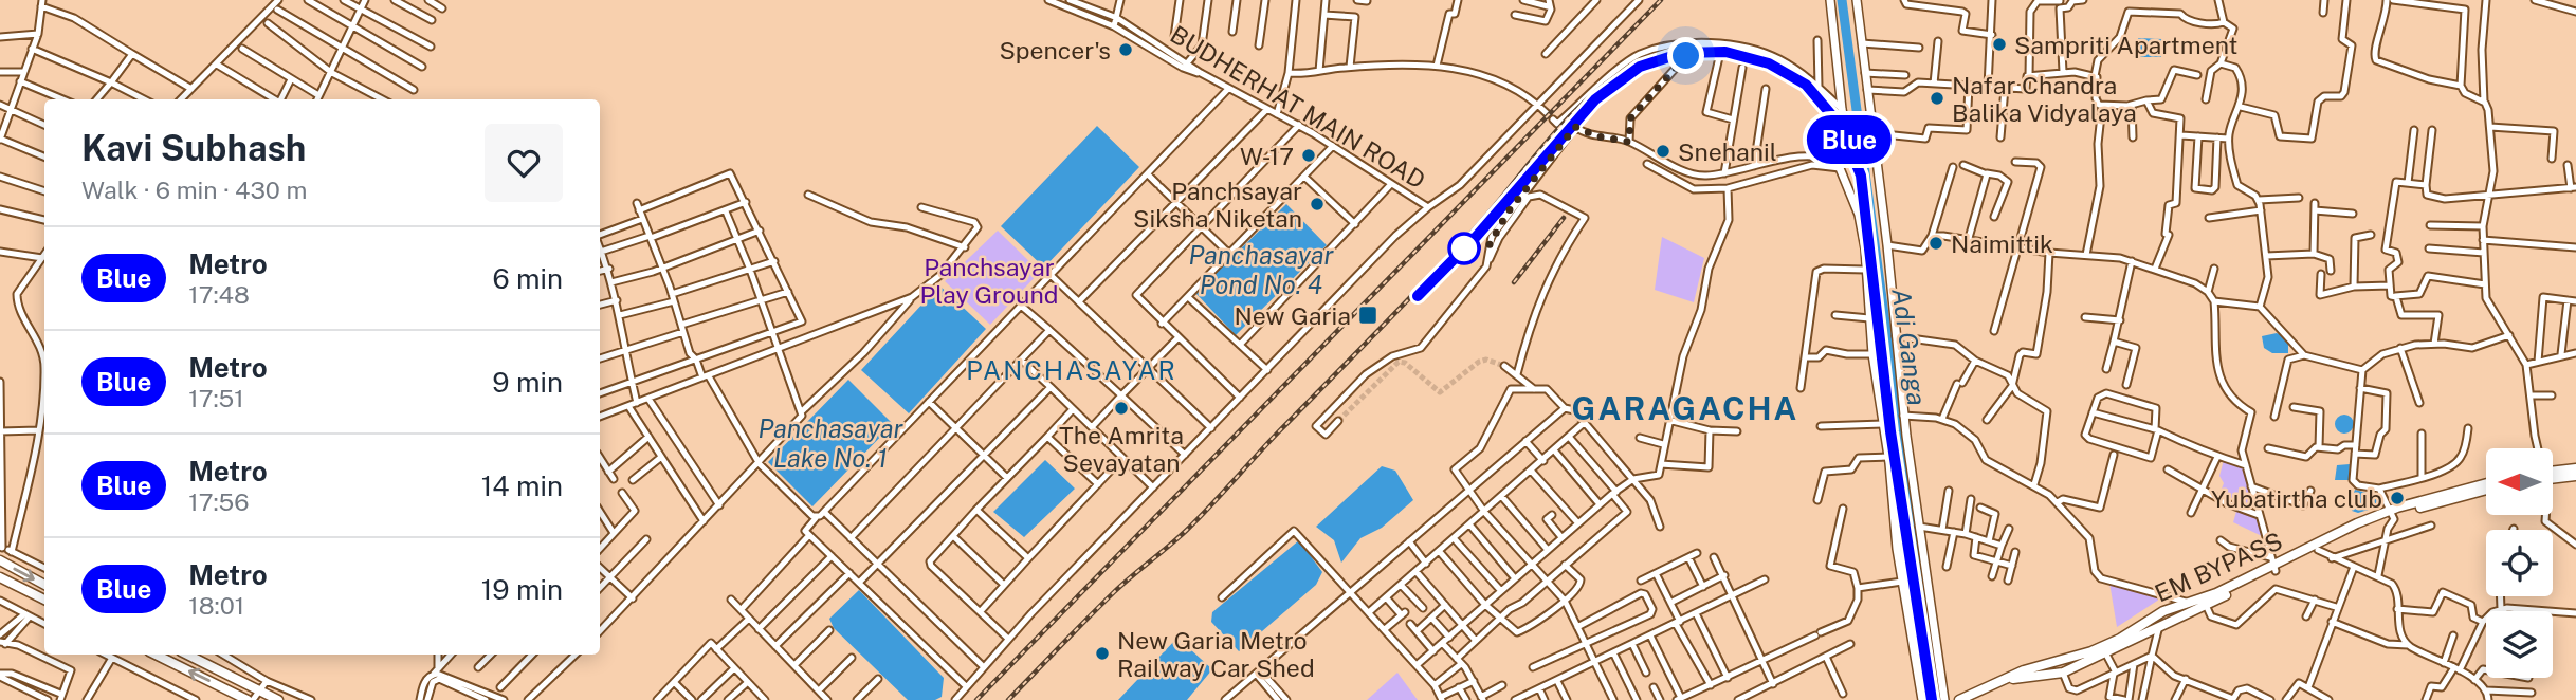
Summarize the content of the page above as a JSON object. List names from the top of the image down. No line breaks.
{"streets":{"main road":["EM BYPASS"],"street":["BUDHERHAT MAIN ROAD"]},"districts":["PANCHASAYAR","GARAGACHA"],"water":["Panchasayar Pond No. 4","Adi Ganga","Panchasayar Lake No. 1"],"parks":["Panchsayar Play Ground"],"places":{"other":["Sampriti Apartment","Spencer's","Nafar Chandra Balika Vidyalaya","Snehanil","W-17","Panchsayar Siksha Niketan","Naimittik","The Amrita Sevayatan","Yubatirtha club","New Garia Metro Railway Car Shed"],"transit":["New Garia"]},"lines":["metro line Blue"],"north":"left","page":{"on_map":"Blue","heading":["Kavi Subhash","Walk · 6 min · 430 m"],"list":[{"mark":"Blue","name":"Metro","note":"17:48","value":"6 min"},{"mark":"Blue","name":"Metro","note":"17:51","value":"9 min"},{"mark":"Blue","name":"Metro","note":"17:56","value":"14 min"},{"mark":"Blue","name":"Metro","note":"18:01","value":"19 min"}]}}
